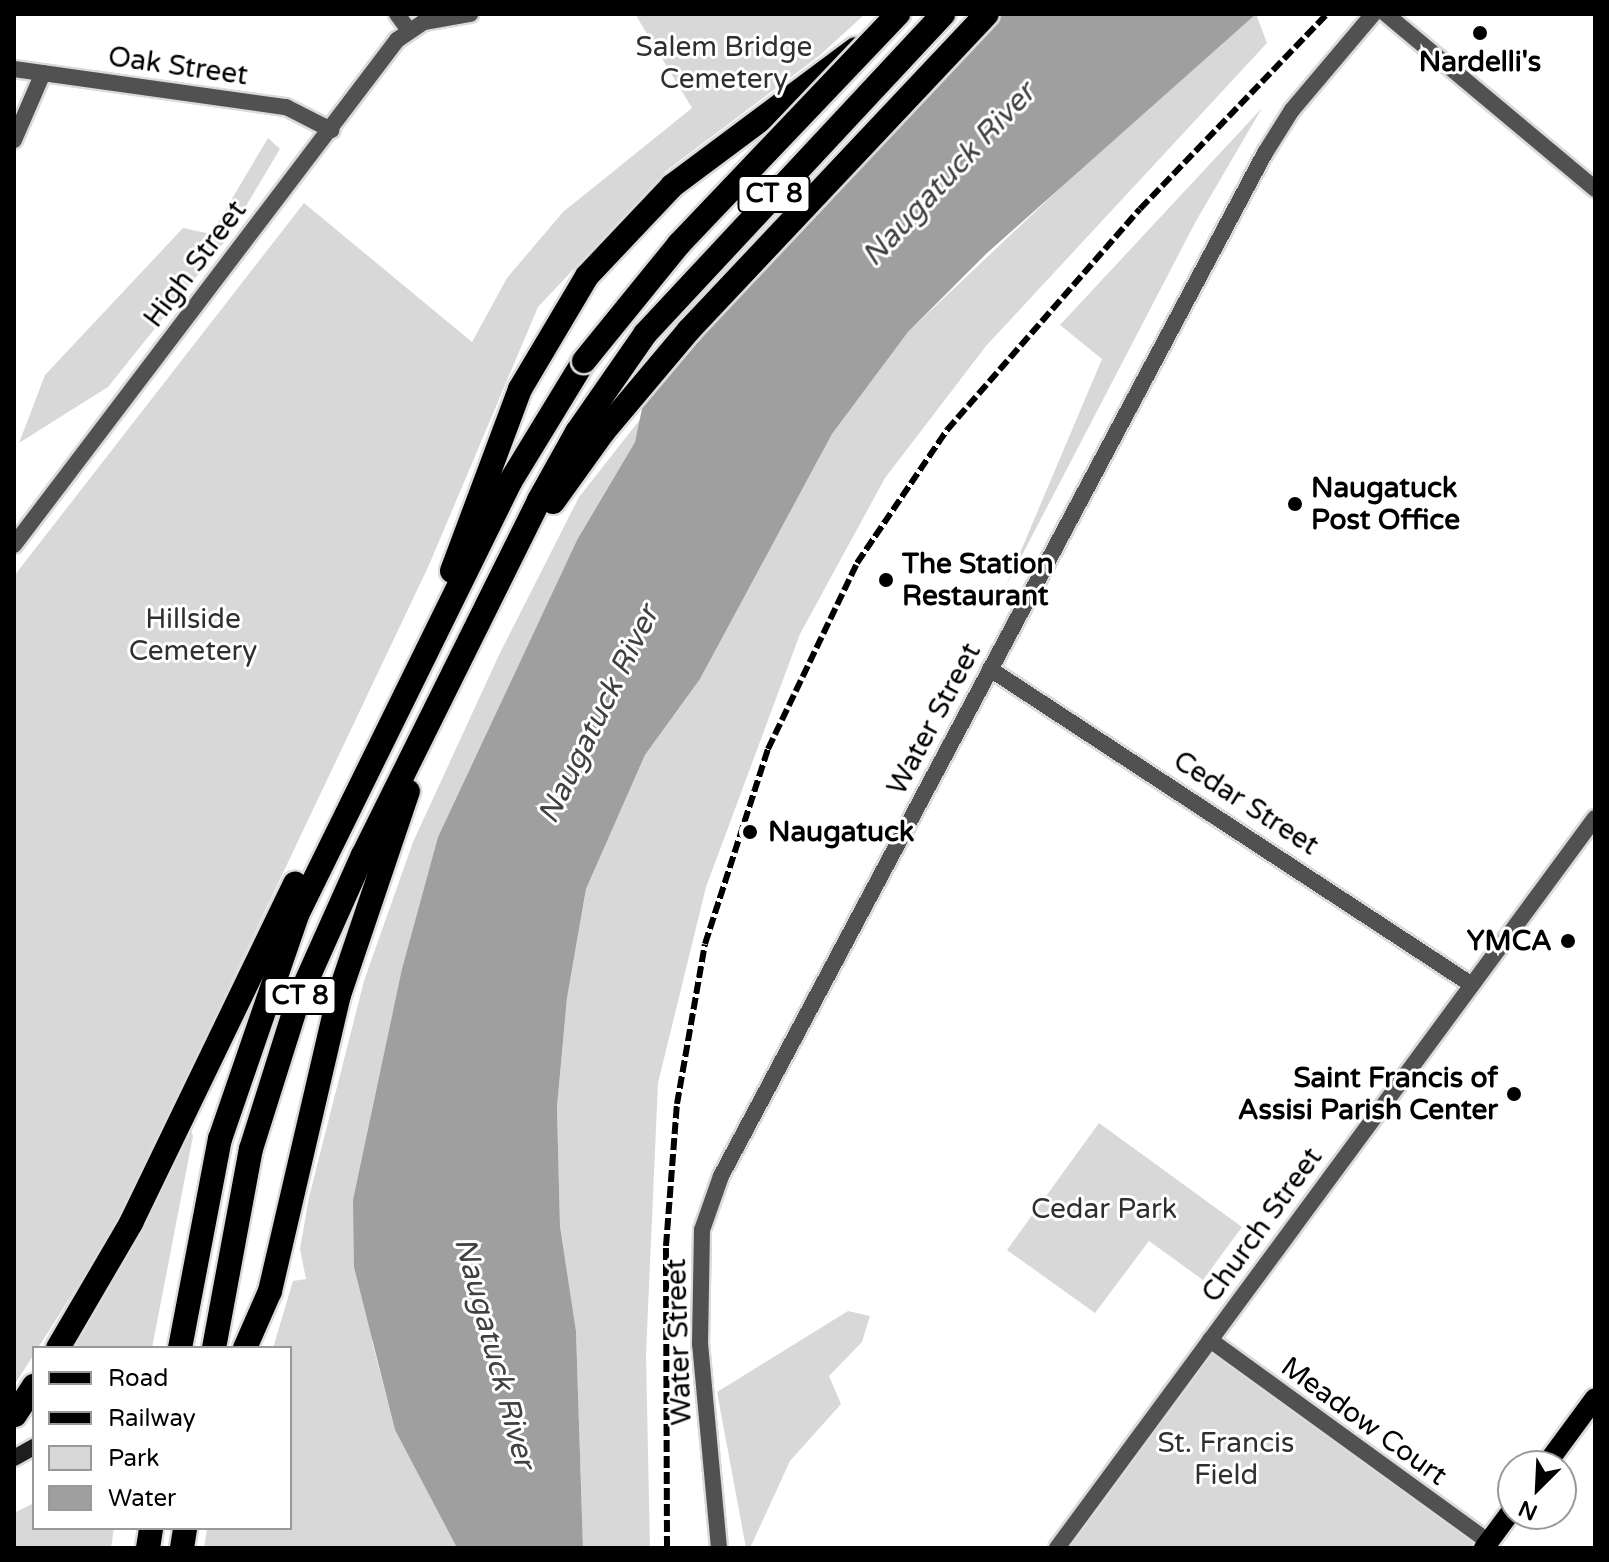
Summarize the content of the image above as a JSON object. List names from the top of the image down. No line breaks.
{"streets":{"highway":["CT 8"],"street":["Oak Street","High Street","Water Street","Cedar Street","Church Street","Meadow Court"]},"crossings":[["Oak Street","High Street"],["Water Street","Cedar Street"],["Cedar Street","Church Street"],["Church Street","Meadow Court"]],"water":["Naugatuck River"],"parks":["Salem Bridge Cemetery","Hillside Cemetery","Cedar Park","St. Francis Field"],"places":["Nardelli's","Naugatuck Post Office","The Station Restaurant","Naugatuck","YMCA","Saint Francis of Assisi Parish Center"],"legend":["Road","Railway","Park","Water"],"north":"bottom left"}
